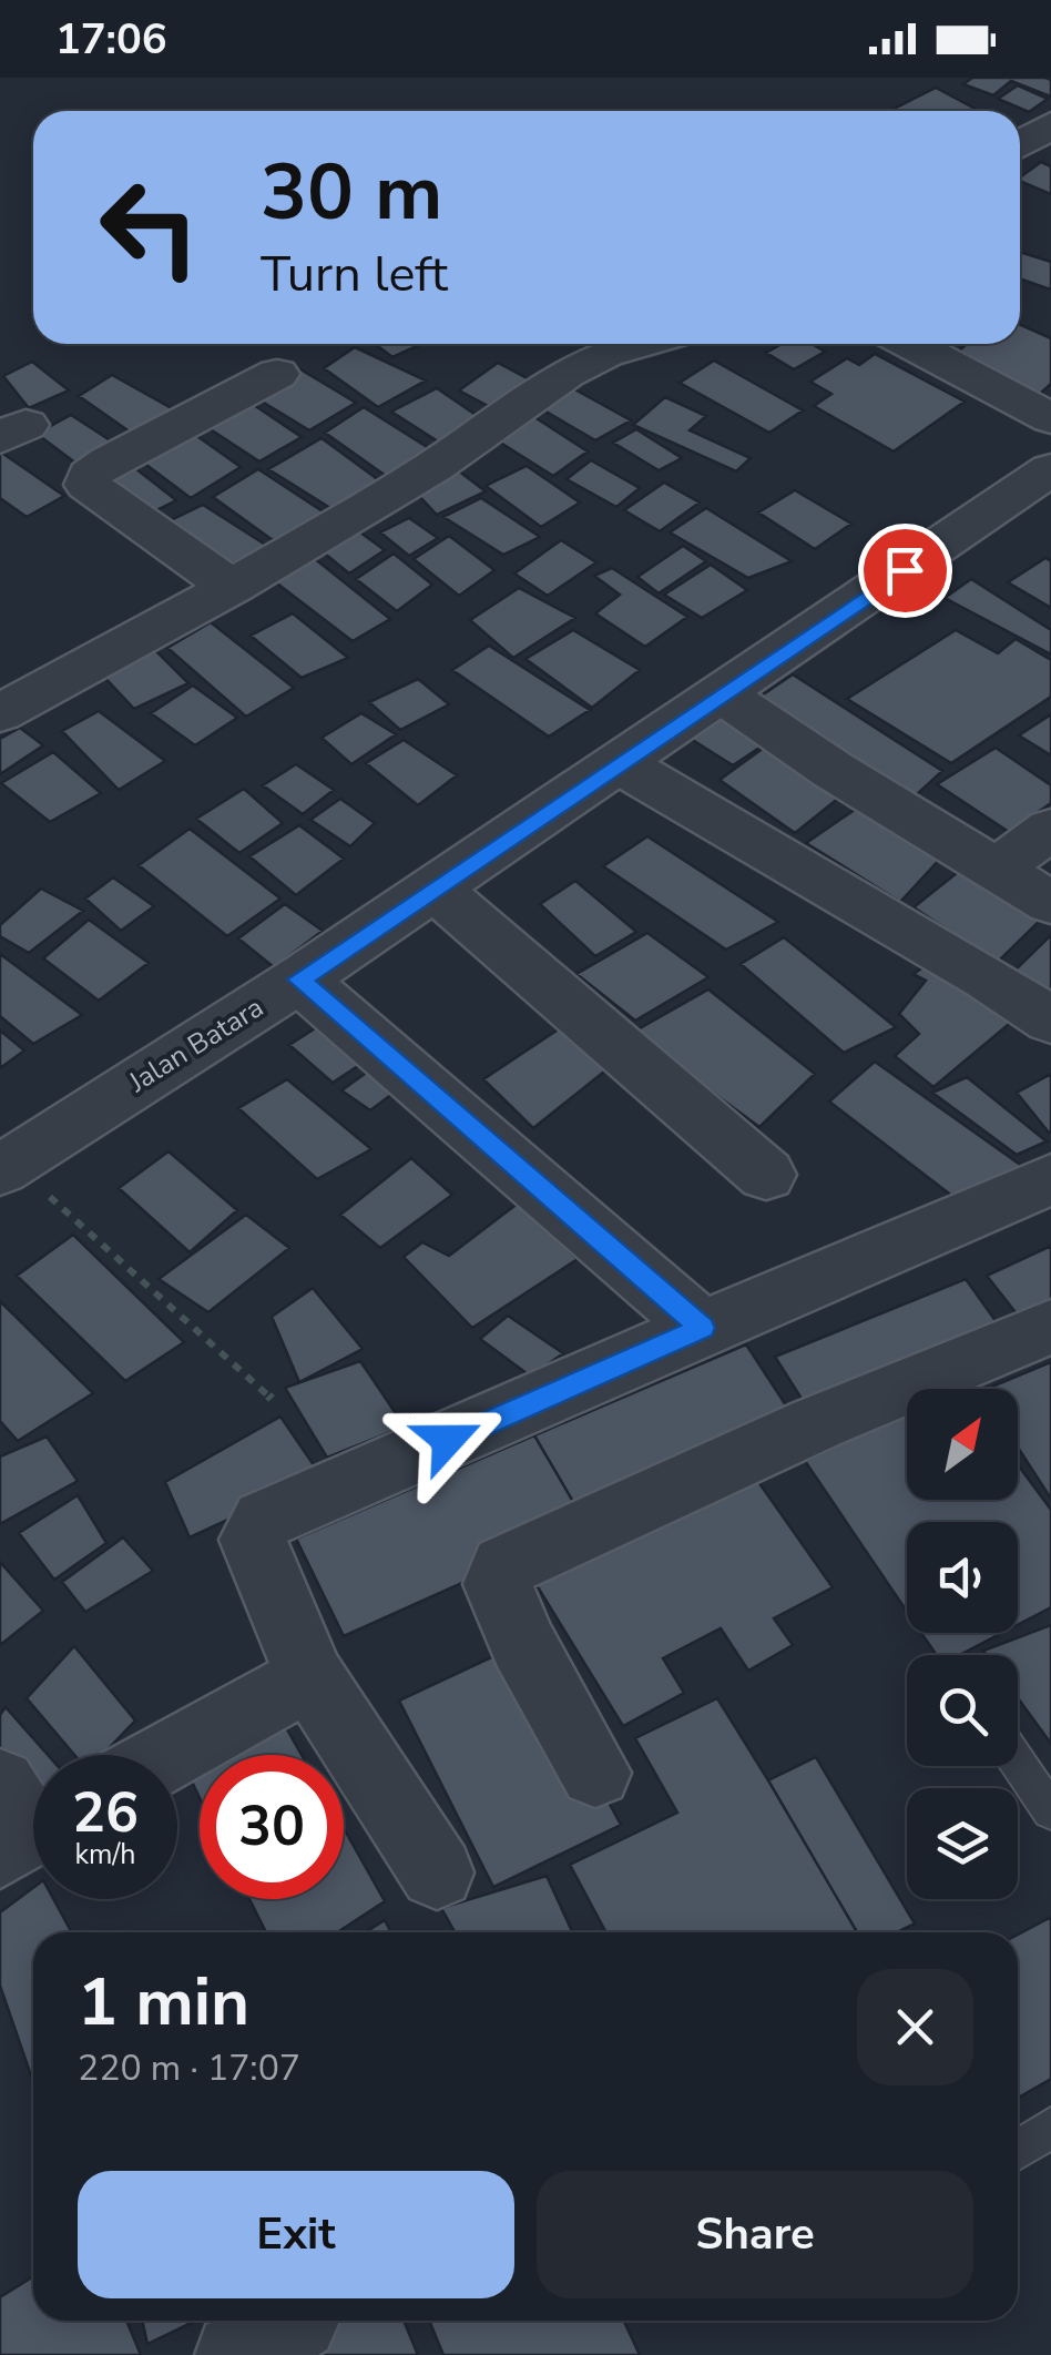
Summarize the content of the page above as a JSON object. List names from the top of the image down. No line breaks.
{"streets":{"street":["Jalan Batara"]},"north":"top right","page":{"status":"17:06","turn":["30 m","Turn left"],"speed":"26 km/h","limit":"30","heading":["1 min","220 m · 17:07"],"buttons":["Exit","Share"]}}
